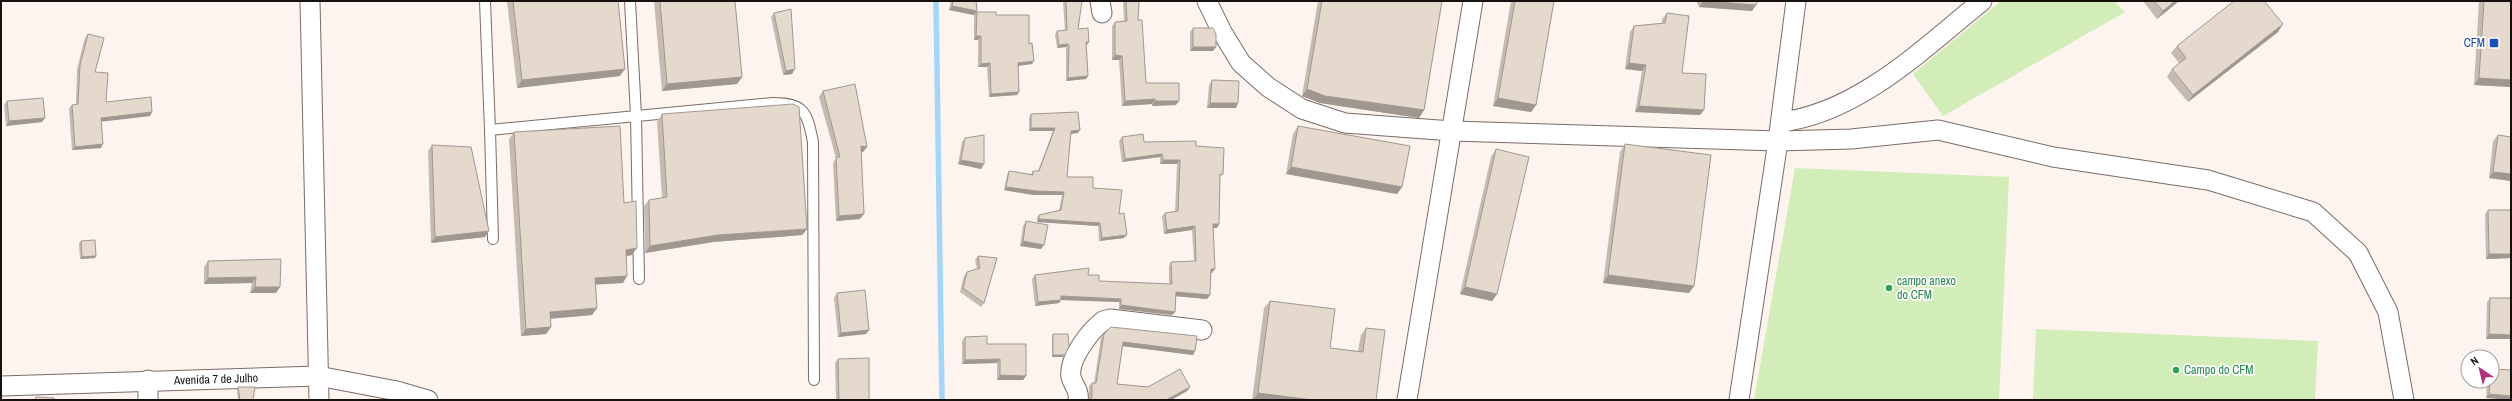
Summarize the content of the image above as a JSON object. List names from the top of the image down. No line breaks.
{"streets":{"street":["Avenida 7 de Julho"]},"places":{"transit":["CFM"],"other":["campo anexo do CFM","Campo do CFM"]},"north":"top left"}
